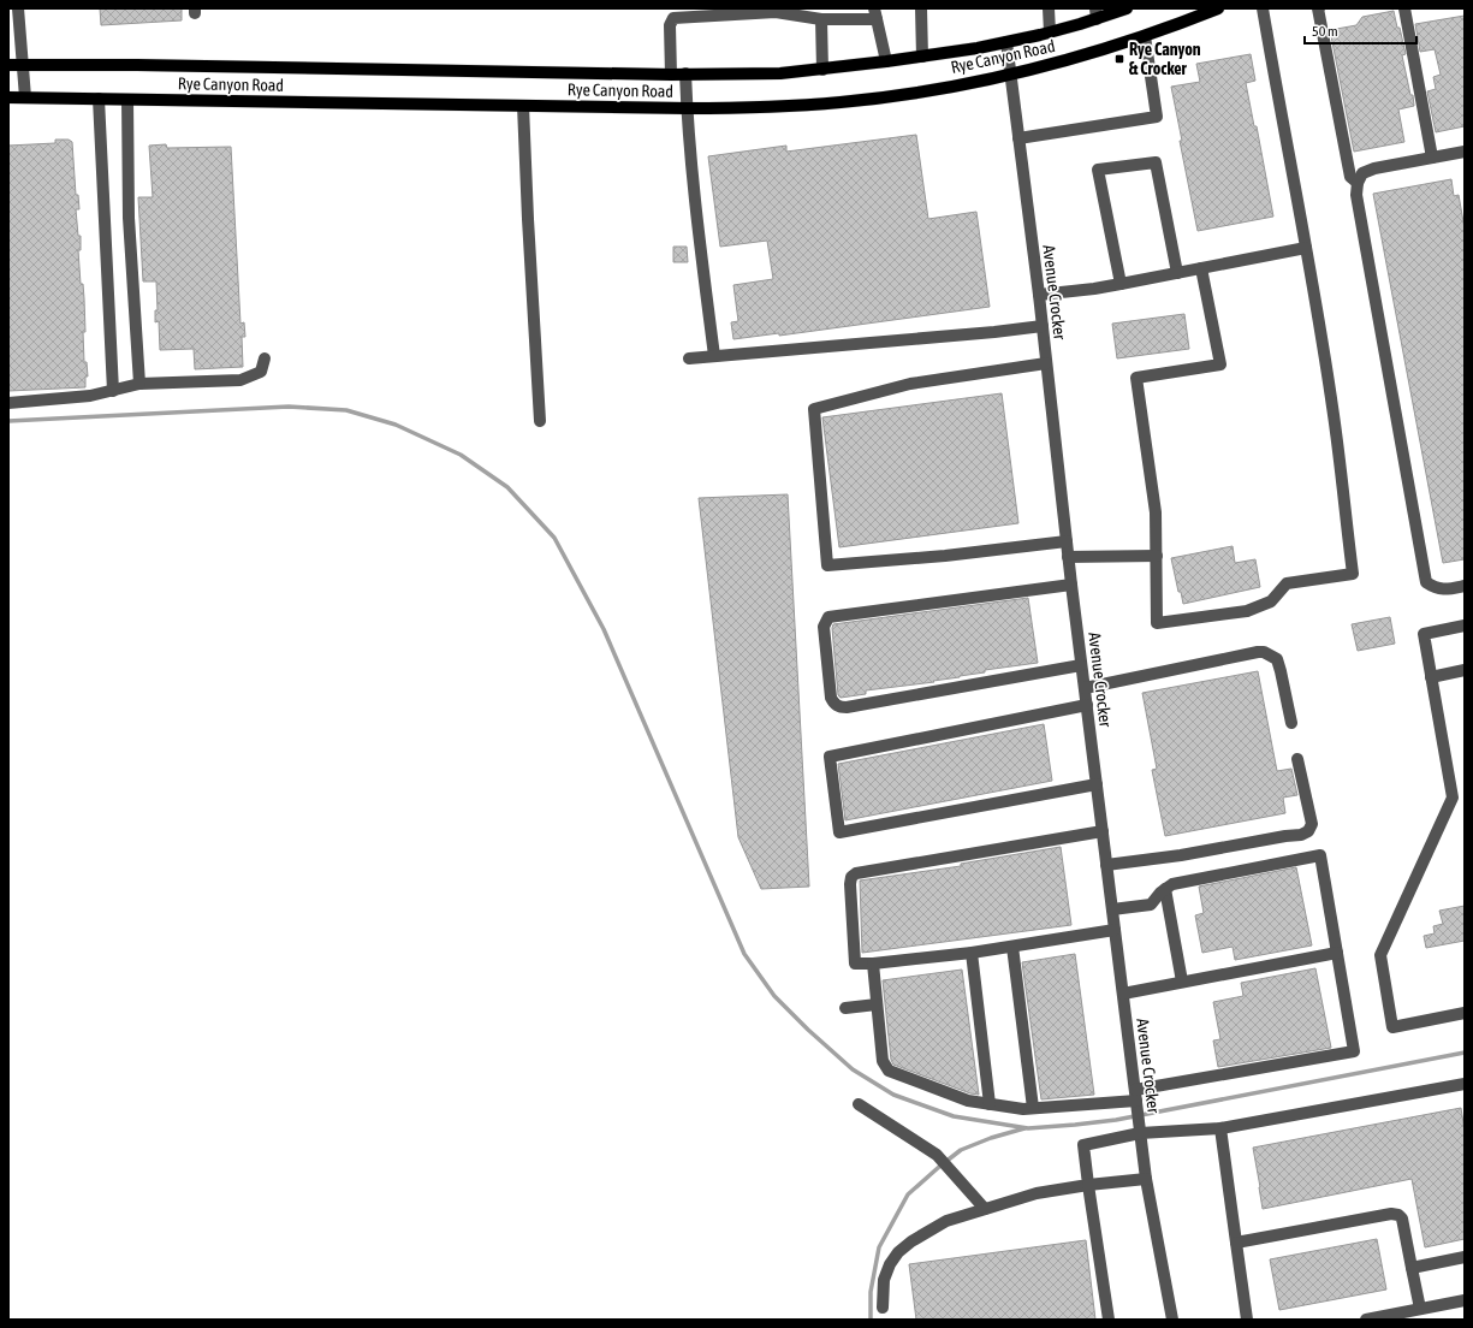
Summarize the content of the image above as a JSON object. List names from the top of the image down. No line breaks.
{"streets":{"main road":["Rye Canyon Road"],"street":["Avenue Crocker"]},"crossings":[["Rye Canyon Road","Avenue Crocker"]],"places":{"transit":["Rye Canyon & Crocker"]},"scale_bar":"50 m"}
